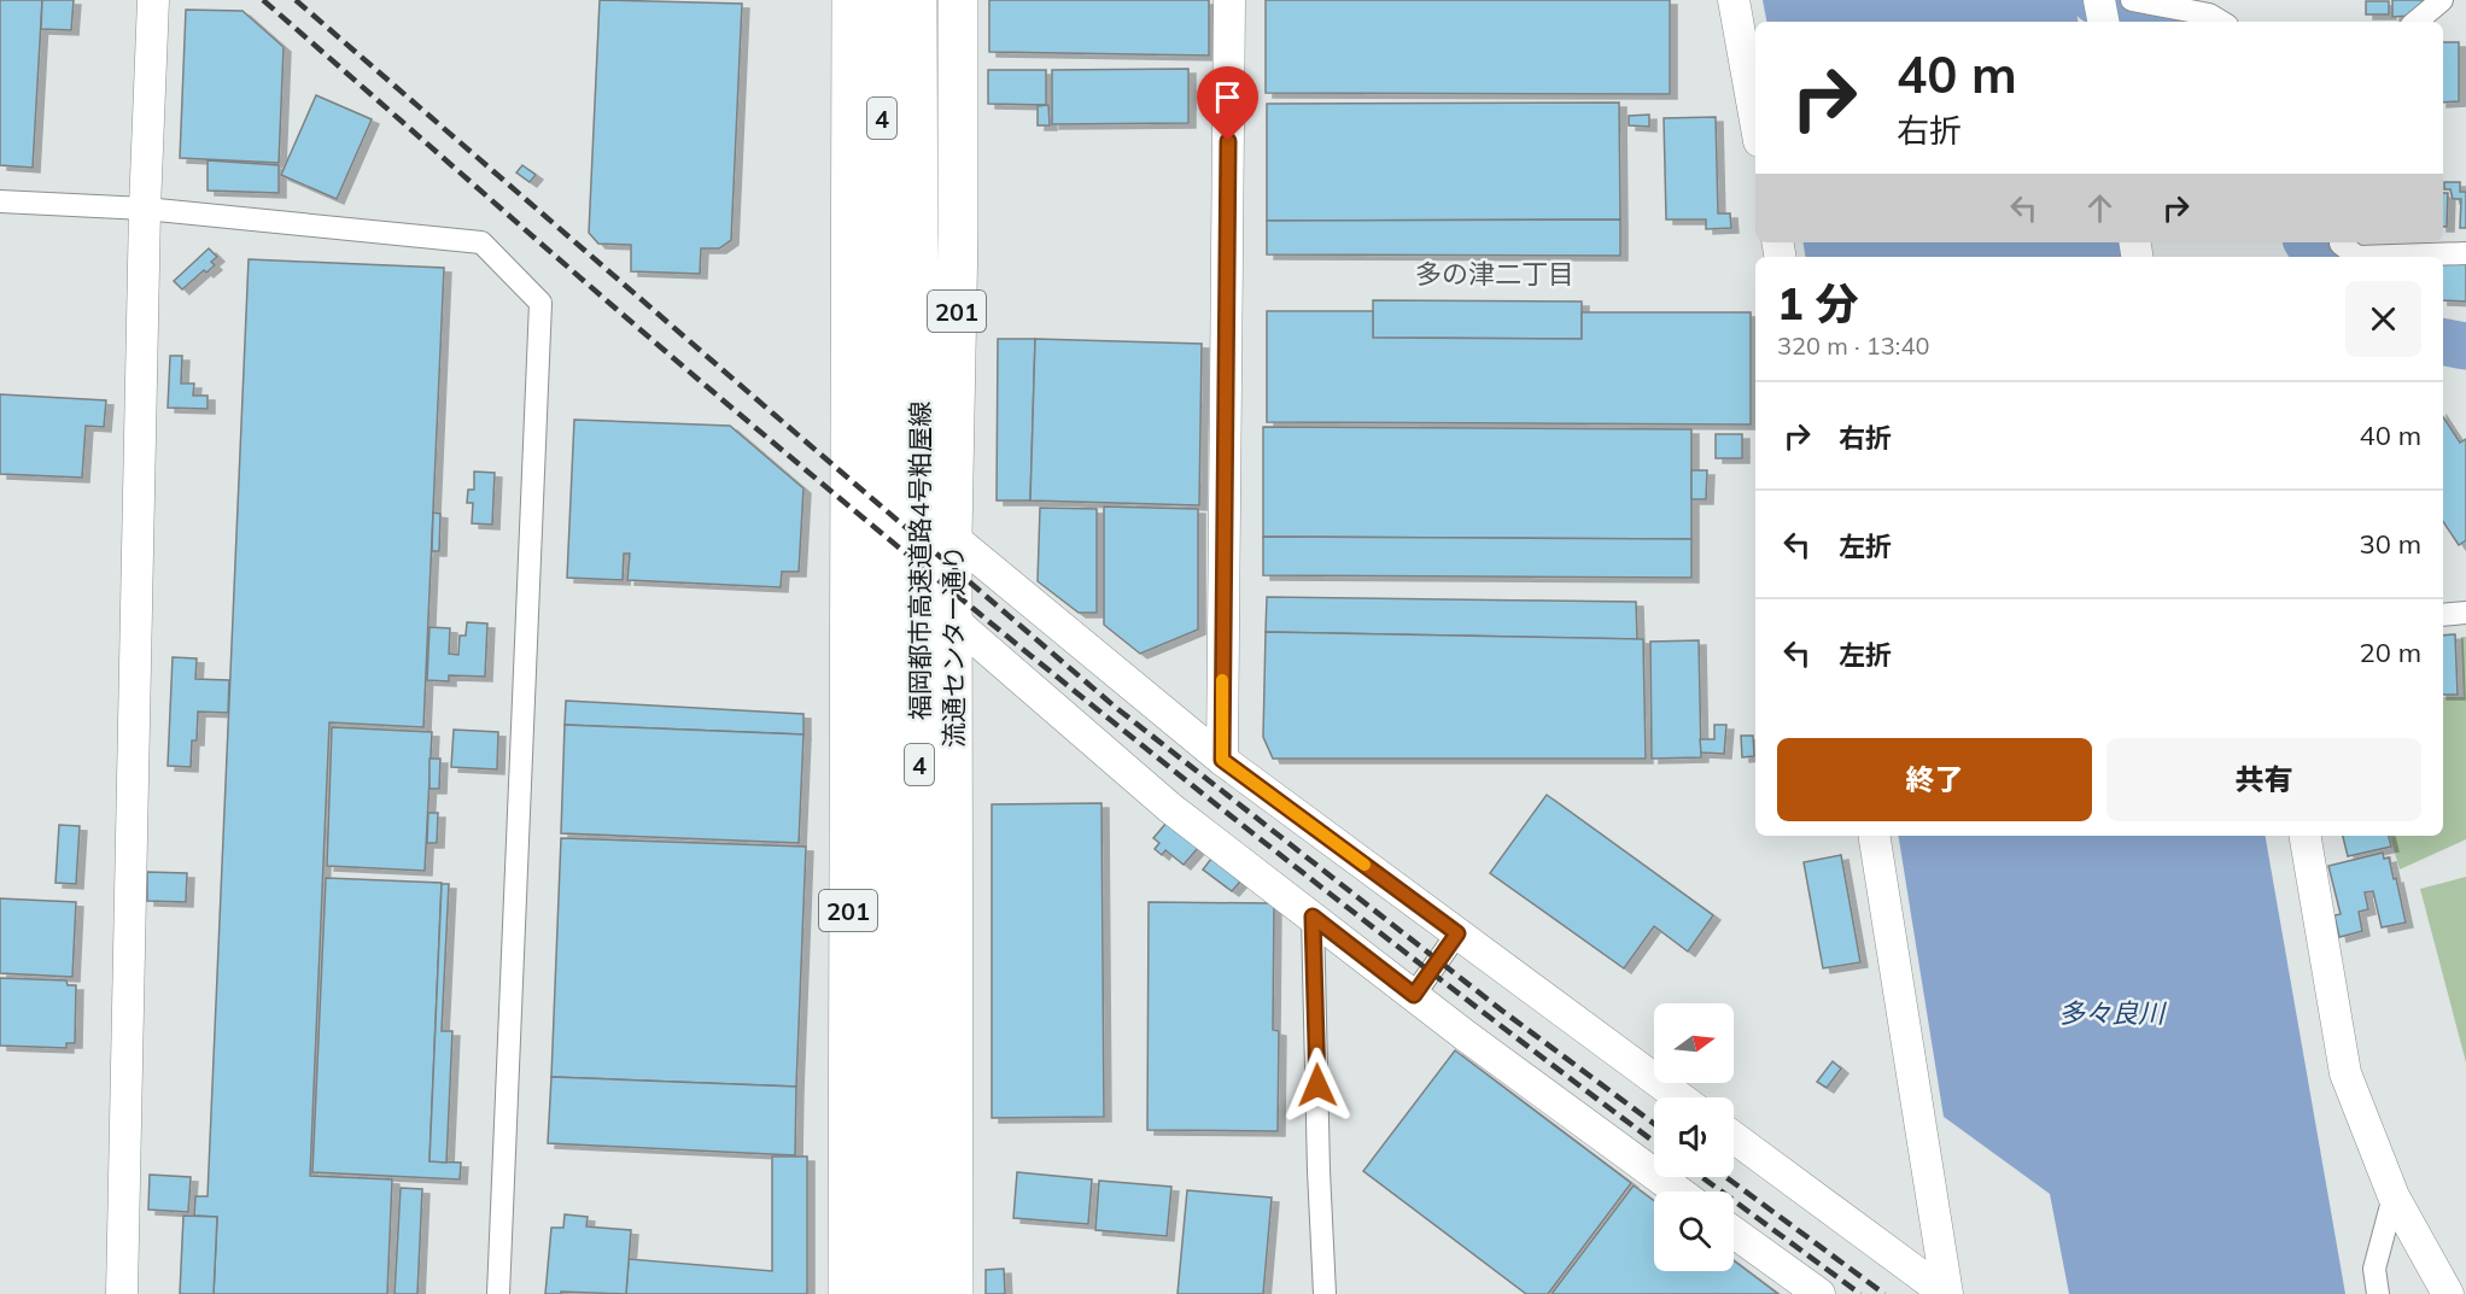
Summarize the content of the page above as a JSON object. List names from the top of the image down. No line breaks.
{"streets":{"highway":["4","201","福岡都市高速道路4号粕屋線","流通センター通り"]},"districts":["多の津二丁目"],"water":["多々良川"],"north":"right","page":{"turn":["40 m","右折"],"heading":["1 分","320 m · 13:40"],"list":[{"name":"右折","value":"40 m"},{"name":"左折","value":"30 m"},{"name":"左折","value":"20 m"}],"buttons":["終了","共有"]}}
